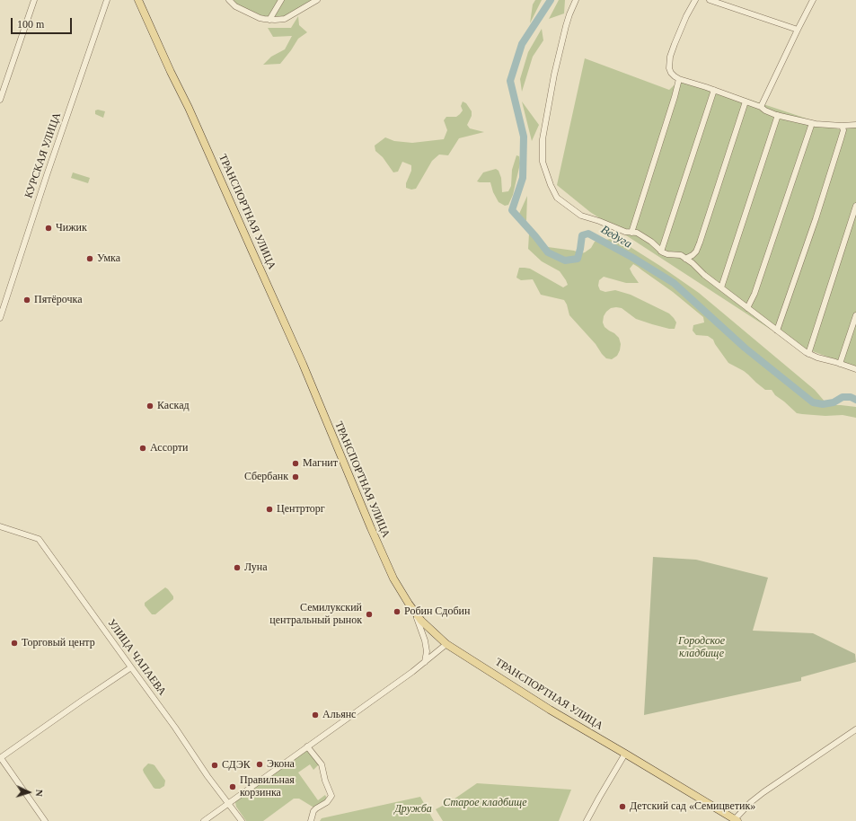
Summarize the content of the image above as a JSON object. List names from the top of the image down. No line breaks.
{"streets":{"main road":["ТРАНСПОРТНАЯ УЛИЦА"],"street":["КУРСКАЯ УЛИЦА","УЛИЦА ЧАПАЕВА"]},"water":["Ведуга"],"parks":["Городское кладбище","Старое кладбище","Дружба"],"places":["Чижик","Умка","Пятёрочка","Каскад","Ассорти","Магнит","Сбербанк","Центрторг","Луна","Робин Сдобин","Семилукский центральный рынок","Торговый центр","Альянс","Экона","СДЭК","Правильная корзинка","Детский сад «Семицветик»"],"scale_bar":"100 m","north":"right"}
